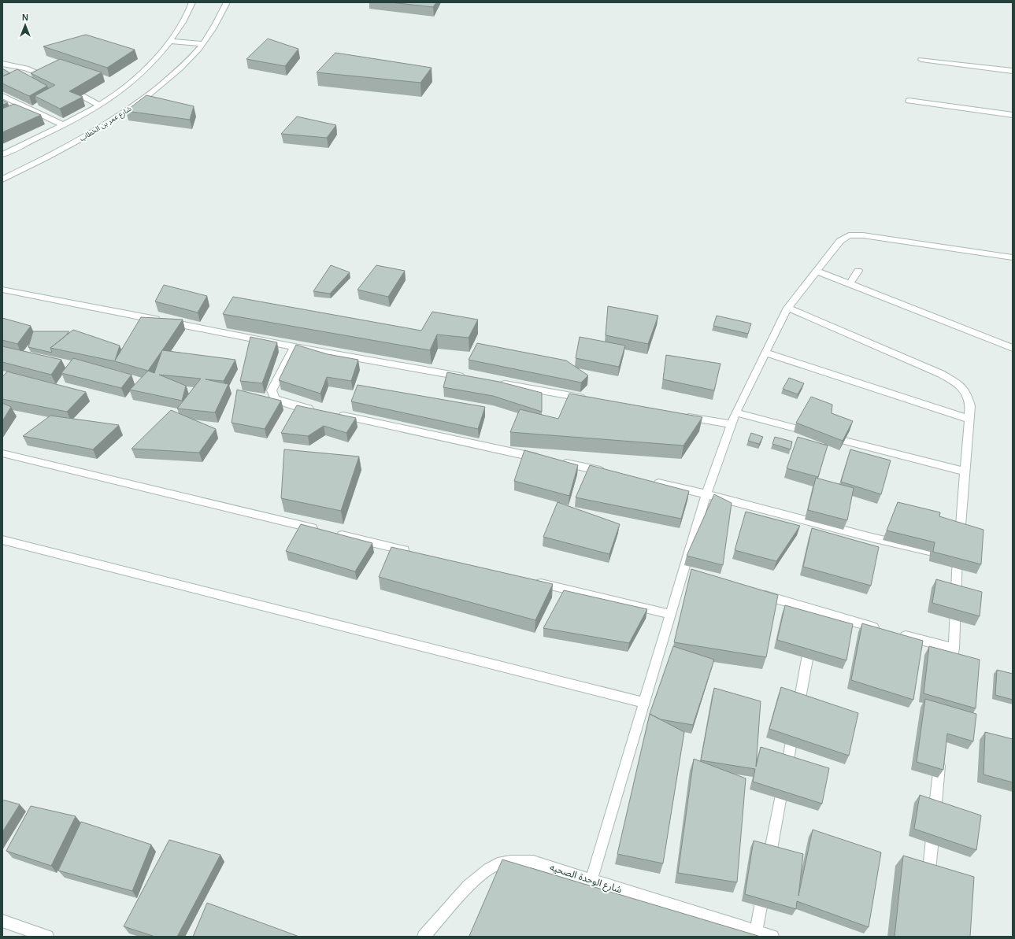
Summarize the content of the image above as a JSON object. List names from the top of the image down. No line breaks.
{"streets":{"street":["شارع عمر بن الخطاب","شارع الوحدة الصحيه"]},"north":"top"}
